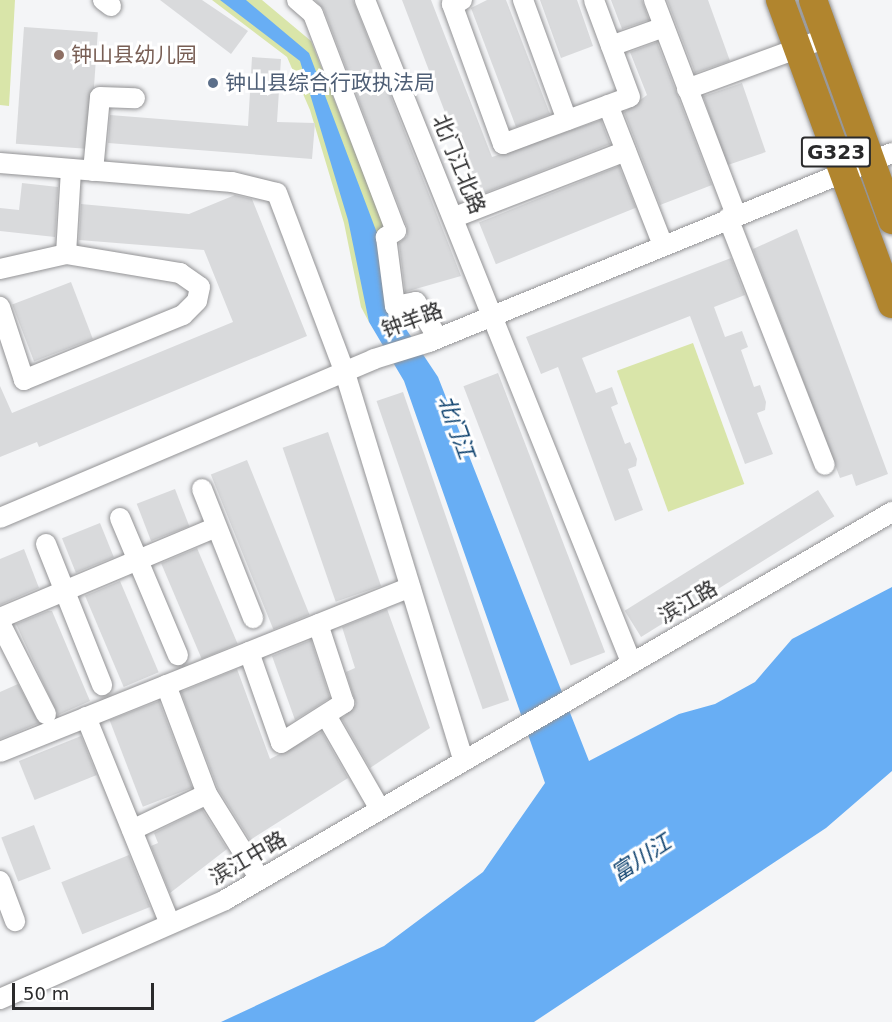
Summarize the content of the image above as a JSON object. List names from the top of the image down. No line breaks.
{"streets":{"highway":["G323"],"street":["北门江北路","钟羊路","滨江路","滨江中路"]},"crossings":[["G323","钟羊路"],["北门江北路","钟羊路"],["北门江北路","滨江路"],["滨江路","滨江中路"]],"water":["北门江","富川江"],"places":["钟山县幼儿园","钟山县综合行政执法局"],"scale_bar":"50 m"}
